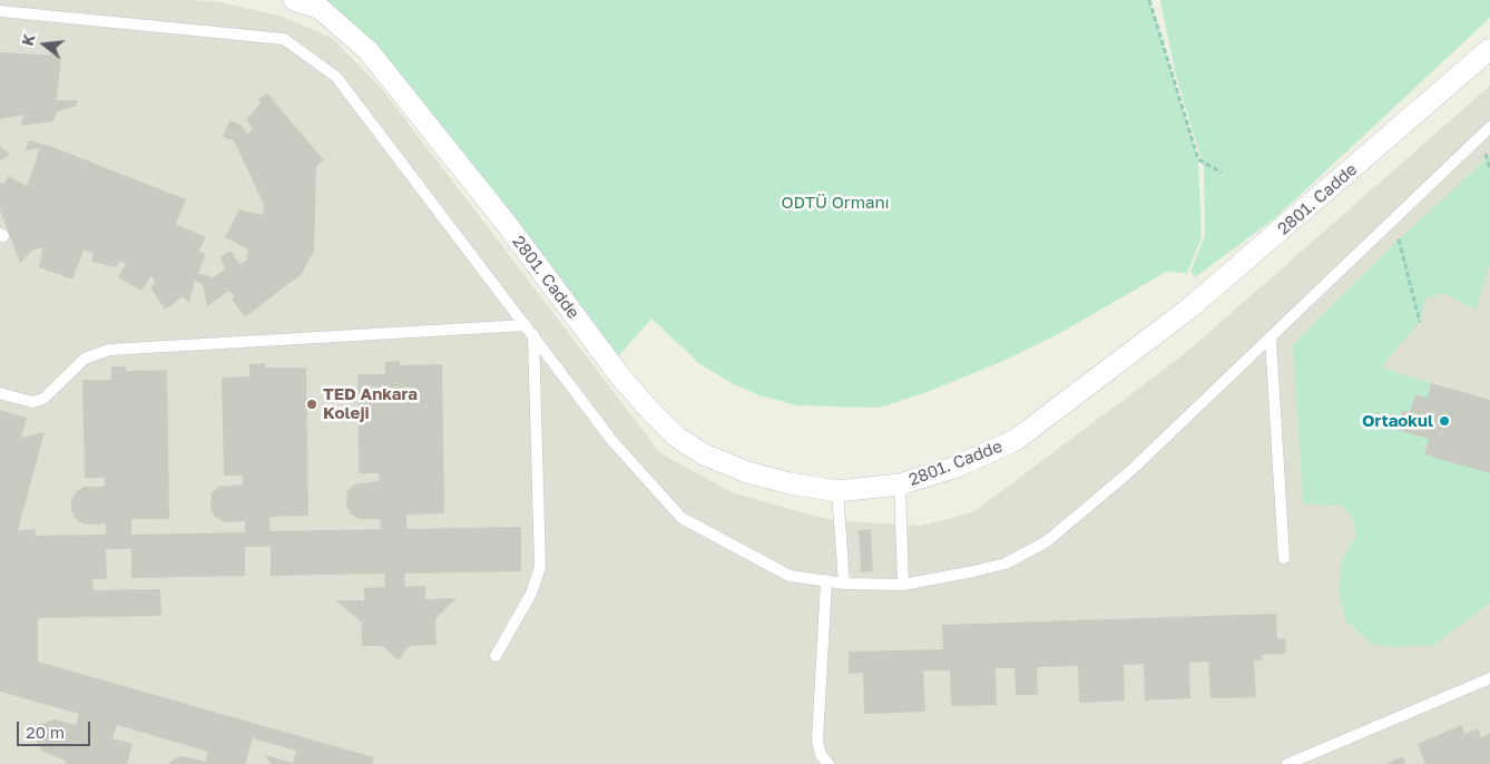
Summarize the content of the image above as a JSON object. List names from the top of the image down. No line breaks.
{"streets":{"street":["2801. Cadde"]},"parks":["ODTÜ Ormanı"],"places":["TED Ankara Koleji","Ortaokul"],"scale_bar":"20 m","north":"left"}
